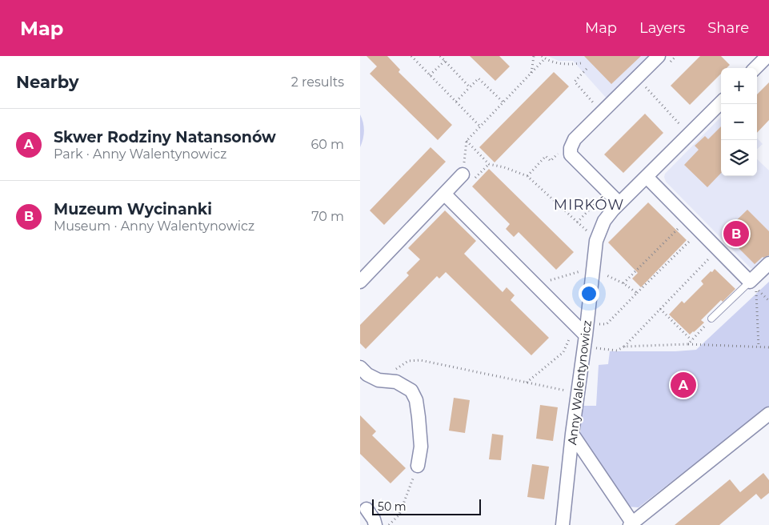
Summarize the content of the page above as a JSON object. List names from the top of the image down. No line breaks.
{"streets":{"street":["Anny Walentynowicz"]},"districts":["MIRKÓW"],"scale_bar":"50 m","page":{"header":"Map","nav":["Map","Layers","Share"],"heading":["Nearby","2 results"],"map_buttons":["+","−"],"list":[{"mark":"A","name":"Skwer Rodziny Natansonów","note":"Park · Anny Walentynowicz","value":"60 m"},{"mark":"B","name":"Muzeum Wycinanki","note":"Museum · Anny Walentynowicz","value":"70 m"}],"pins":["B","A"],"scale":"50 m"}}
